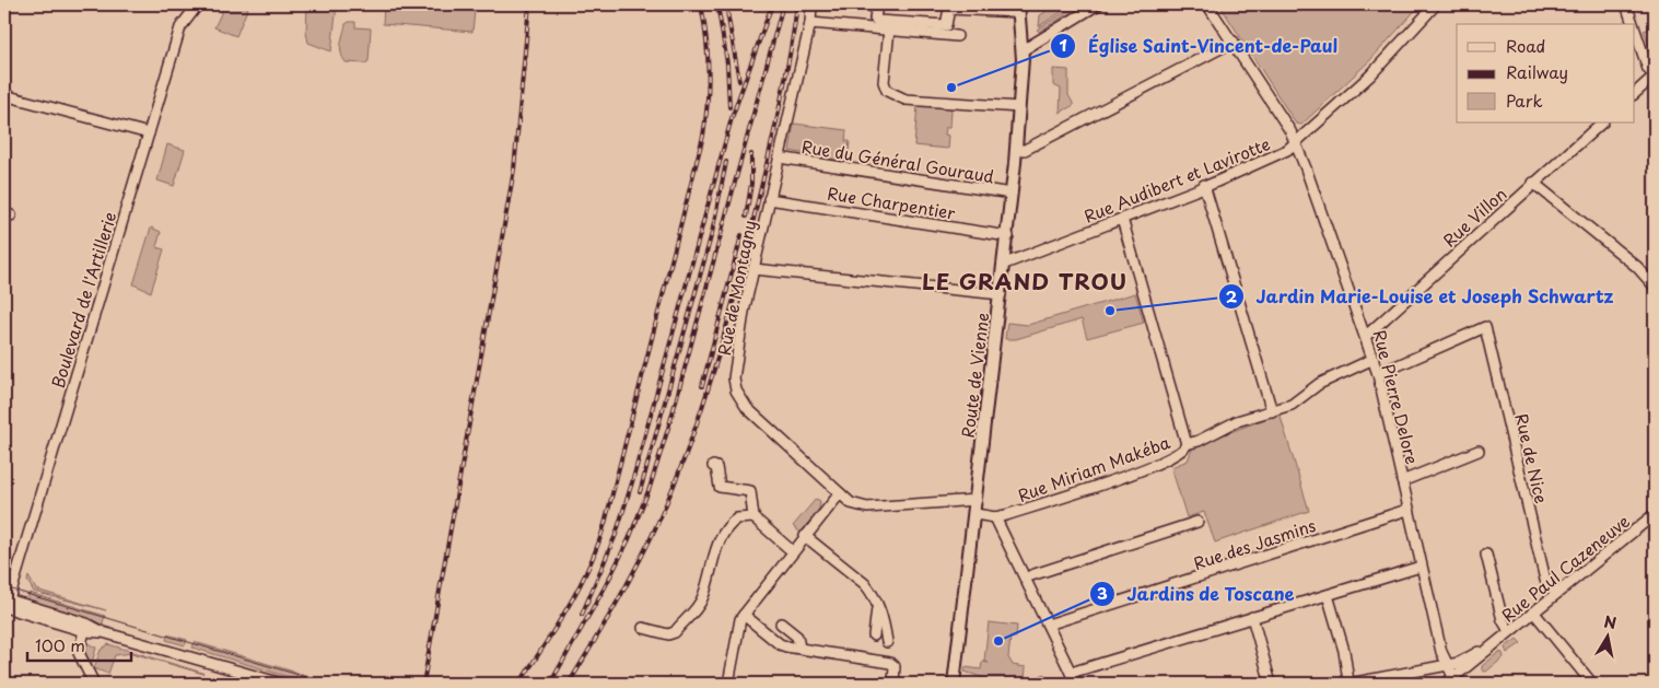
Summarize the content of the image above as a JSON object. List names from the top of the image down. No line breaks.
{"streets":{"main road":["Route de Vienne"],"street":["Rue du Général Gouraud","Rue Audibert et Lavirotte","Rue Charpentier","Rue Villon","Rue de Montagny","Boulevard de l'Artillerie","Rue Pierre Delore","Rue de Nice","Rue Miriam Makéba","Rue des Jasmins","Rue Paul Cazeneuve"]},"crossings":[["Rue du Général Gouraud","Rue de Montagny"],["Rue du Général Gouraud","Route de Vienne"],["Rue Audibert et Lavirotte","Route de Vienne"],["Rue Audibert et Lavirotte","Rue Pierre Delore"],["Rue Charpentier","Rue de Montagny"],["Rue Charpentier","Route de Vienne"],["Rue Villon","Rue Pierre Delore"],["Rue de Montagny","Route de Vienne"],["Rue Pierre Delore","Rue de Nice"],["Rue Pierre Delore","Rue Miriam Makéba"],["Rue Pierre Delore","Rue des Jasmins"],["Rue Pierre Delore","Rue Paul Cazeneuve"],["Rue de Nice","Rue Paul Cazeneuve"]],"districts":["LE GRAND TROU"],"places":["Église Saint-Vincent-de-Paul","Jardin Marie-Louise et Joseph Schwartz","Jardins de Toscane"],"legend":["Road","Railway","Park"],"scale_bar":"100 m","north":"top"}
